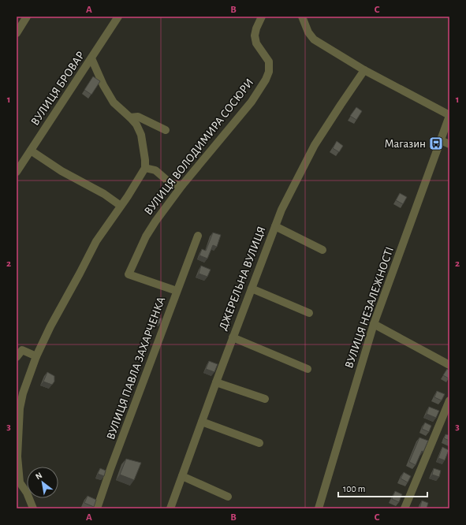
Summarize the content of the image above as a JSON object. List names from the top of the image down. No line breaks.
{"streets":{"street":["ВУЛИЦЯ БРОВАР","ВУЛИЦЯ ВОЛОДИМИРА СОСЮРИ","ДЖЕРЕЛЬНА ВУЛИЦЯ","ВУЛИЦЯ НЕЗАЛЕЖНОСТІ","ВУЛИЦЯ ПАВЛА ЗАХАРЧЕНКА"]},"crossings":[["ВУЛИЦЯ ВОЛОДИМИРА СОСЮРИ","ВУЛИЦЯ ПАВЛА ЗАХАРЧЕНКА"]],"places":{"bus stop":["Магазин"]},"scale_bar":"100 m","north":"top left","grid":{"columns":["A","B","C"],"rows":["1","2","3"]}}
